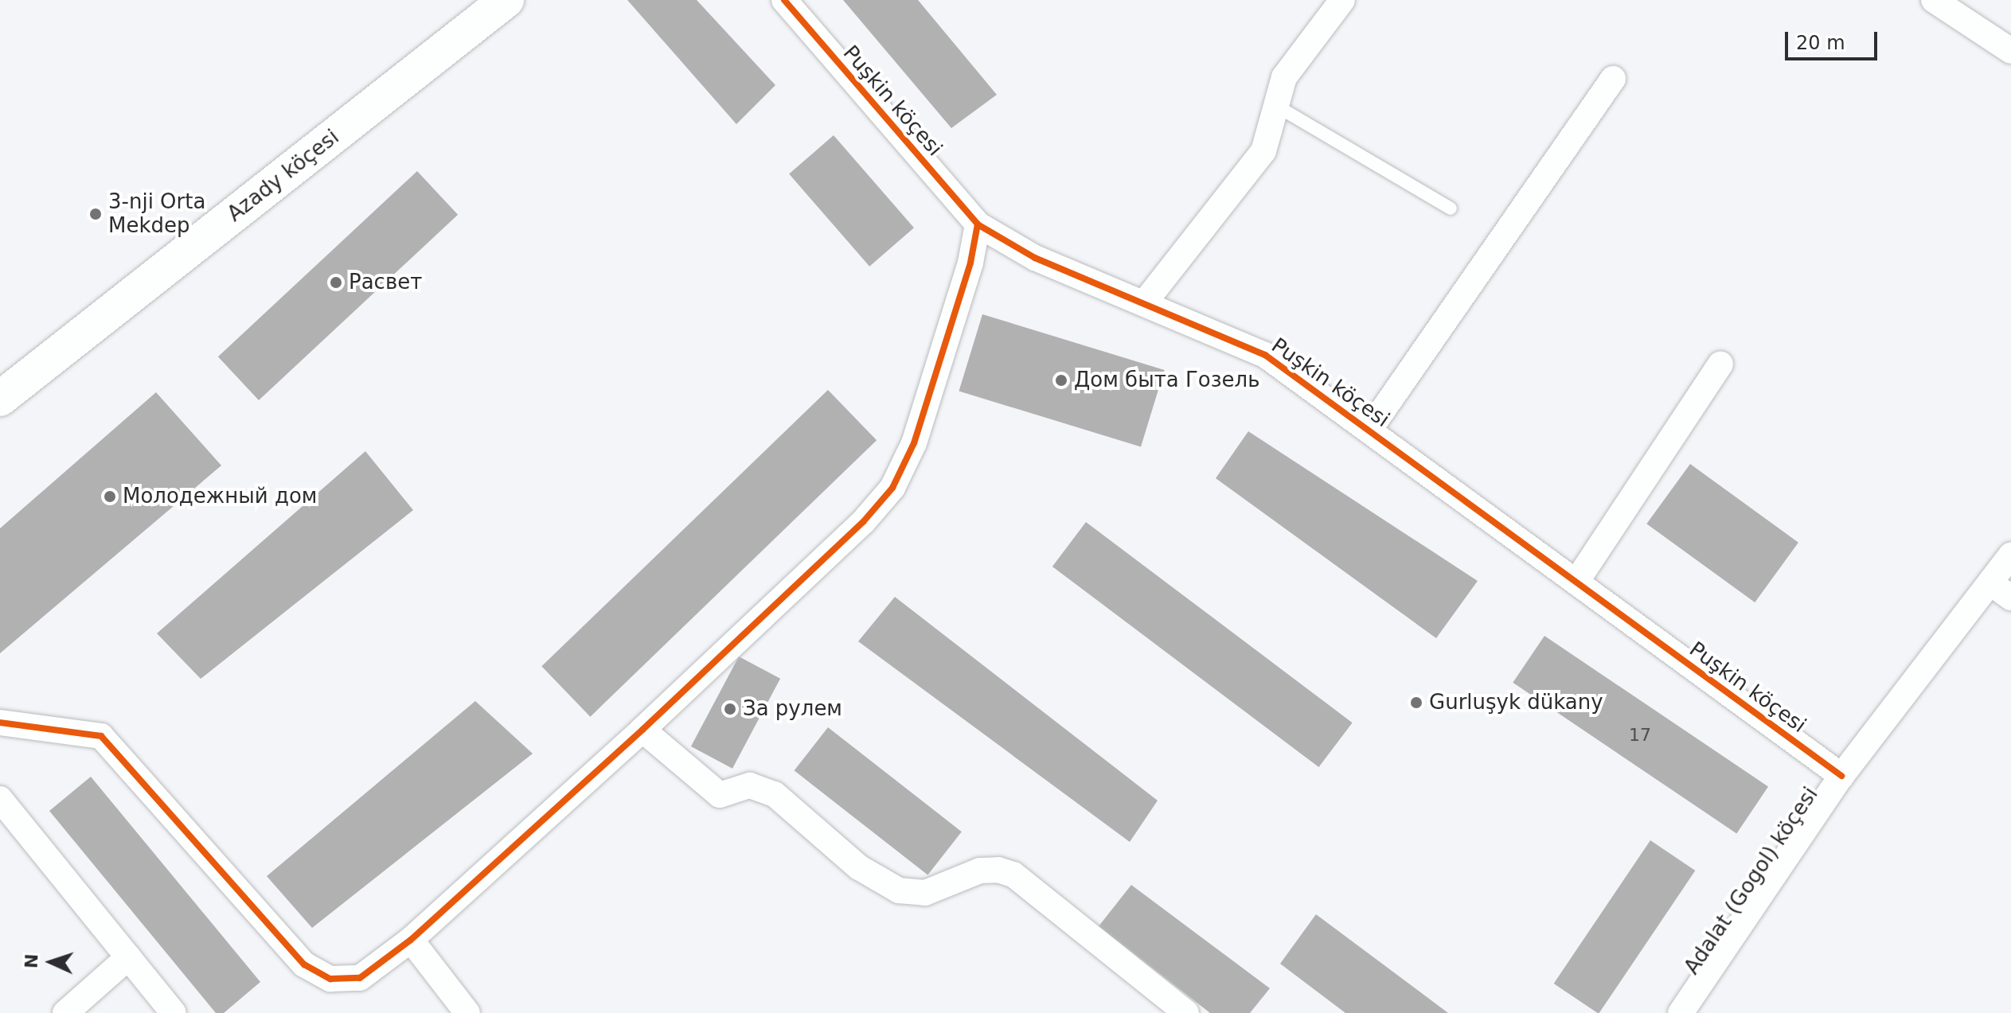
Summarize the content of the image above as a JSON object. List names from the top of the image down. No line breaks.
{"streets":{"main road":["Azady köçesi"],"street":["Puşkin köçesi","Adalat (Gogol) köçesi"]},"crossings":[["Puşkin köçesi","Adalat (Gogol) köçesi"]],"places":["3-nji Orta Mekdep","Расвет","Дом быта Гозель","Молодежный дом","Gurluşyk dükany","За рулем"],"house_numbers":["17"],"scale_bar":"20 m","north":"left"}
